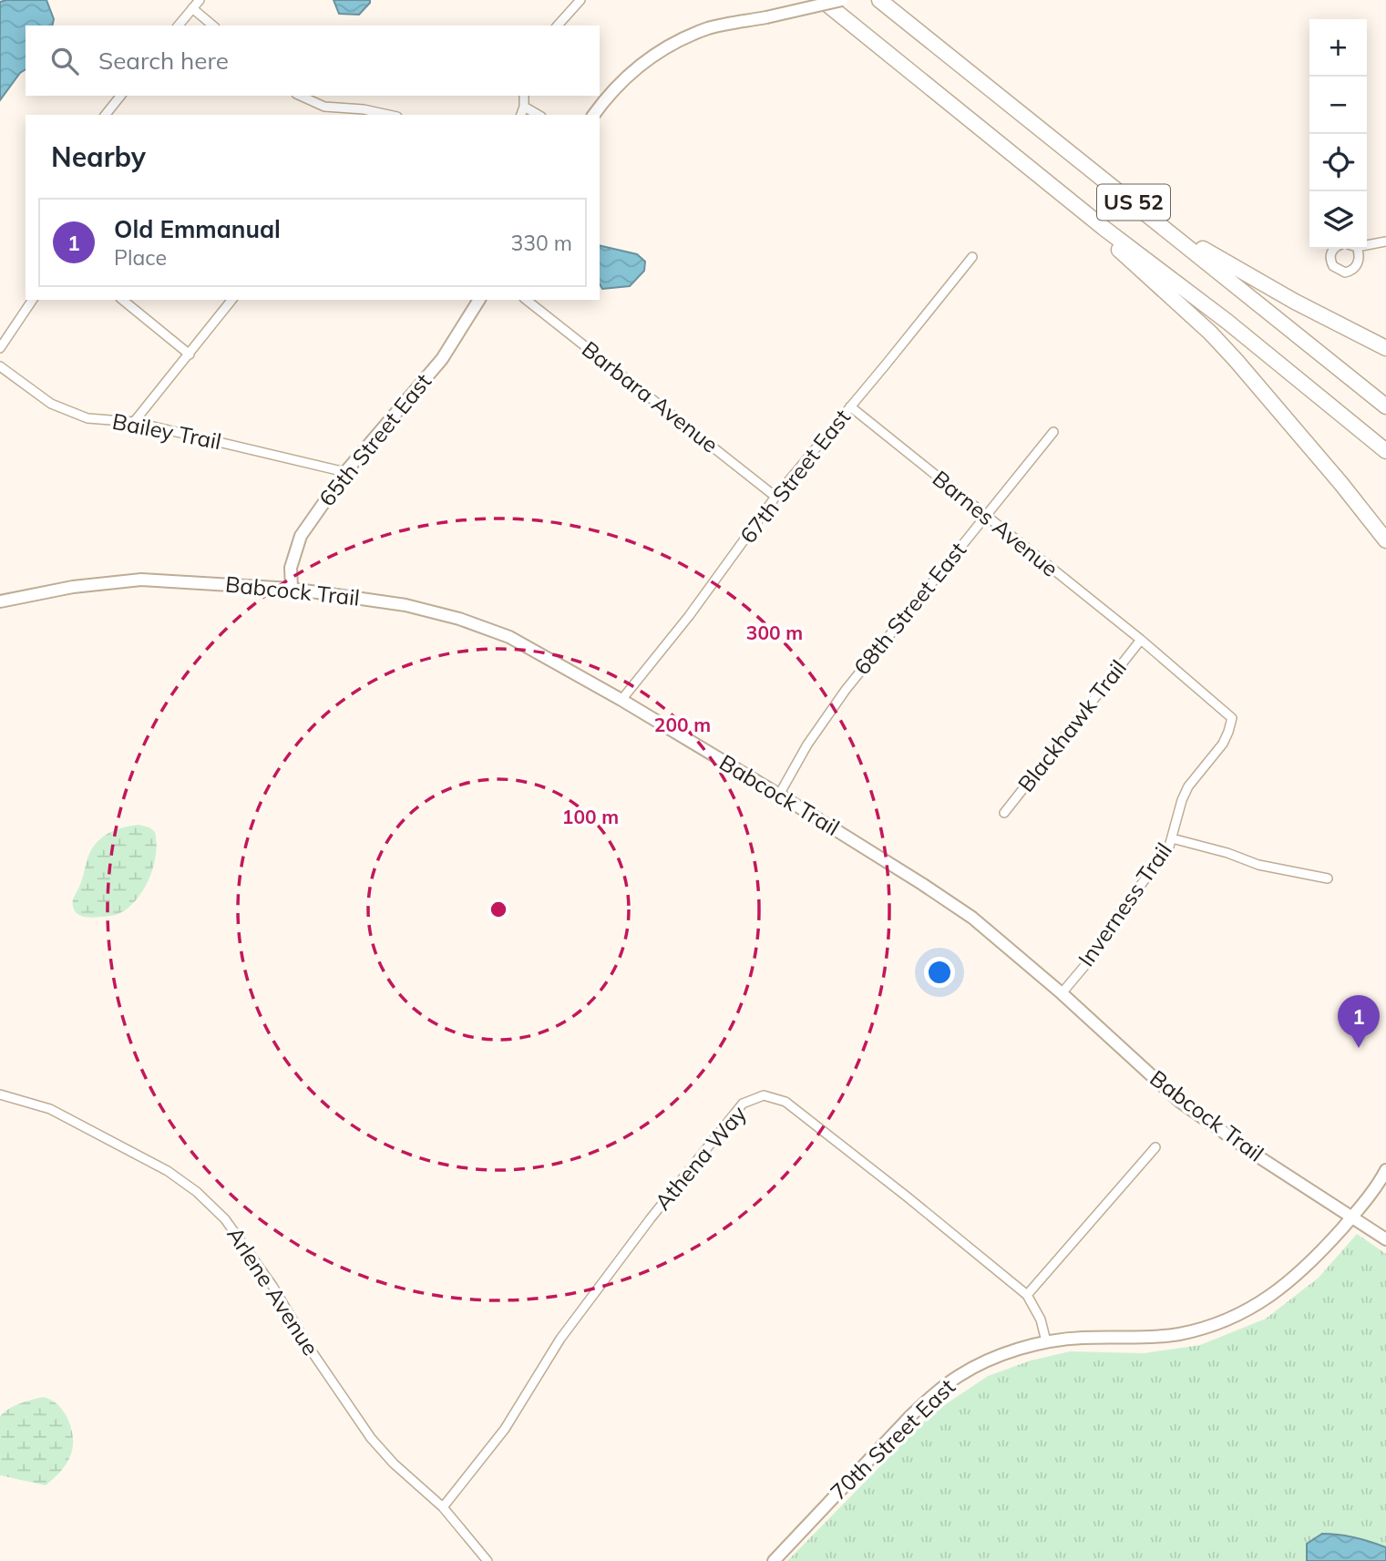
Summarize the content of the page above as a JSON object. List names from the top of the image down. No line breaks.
{"streets":{"highway":["US 52"],"street":["Barbara Avenue","Bailey Trail","65th Street East","67th Street East","Barnes Avenue","Babcock Trail","68th Street East","Blackhawk Trail","Inverness Trail","Athena Way","Arlene Avenue","70th Street East"]},"crossings":[["Barbara Avenue","67th Street East"],["Bailey Trail","65th Street East"],["65th Street East","Babcock Trail"],["67th Street East","Barnes Avenue"],["67th Street East","Babcock Trail"],["Barnes Avenue","68th Street East"],["Barnes Avenue","Blackhawk Trail"],["Barnes Avenue","Inverness Trail"],["Babcock Trail","68th Street East"],["Babcock Trail","Inverness Trail"],["Babcock Trail","70th Street East"],["Blackhawk Trail","Inverness Trail"],["Athena Way","Arlene Avenue"],["Athena Way","70th Street East"]],"page":{"map_buttons":["+","−"],"search":"Search here","heading":"Nearby","list":[{"mark":"1","name":"Old Emmanual","note":"Place","value":"330 m"}],"pins":"1"},"rings":["300 m","200 m","100 m"]}
